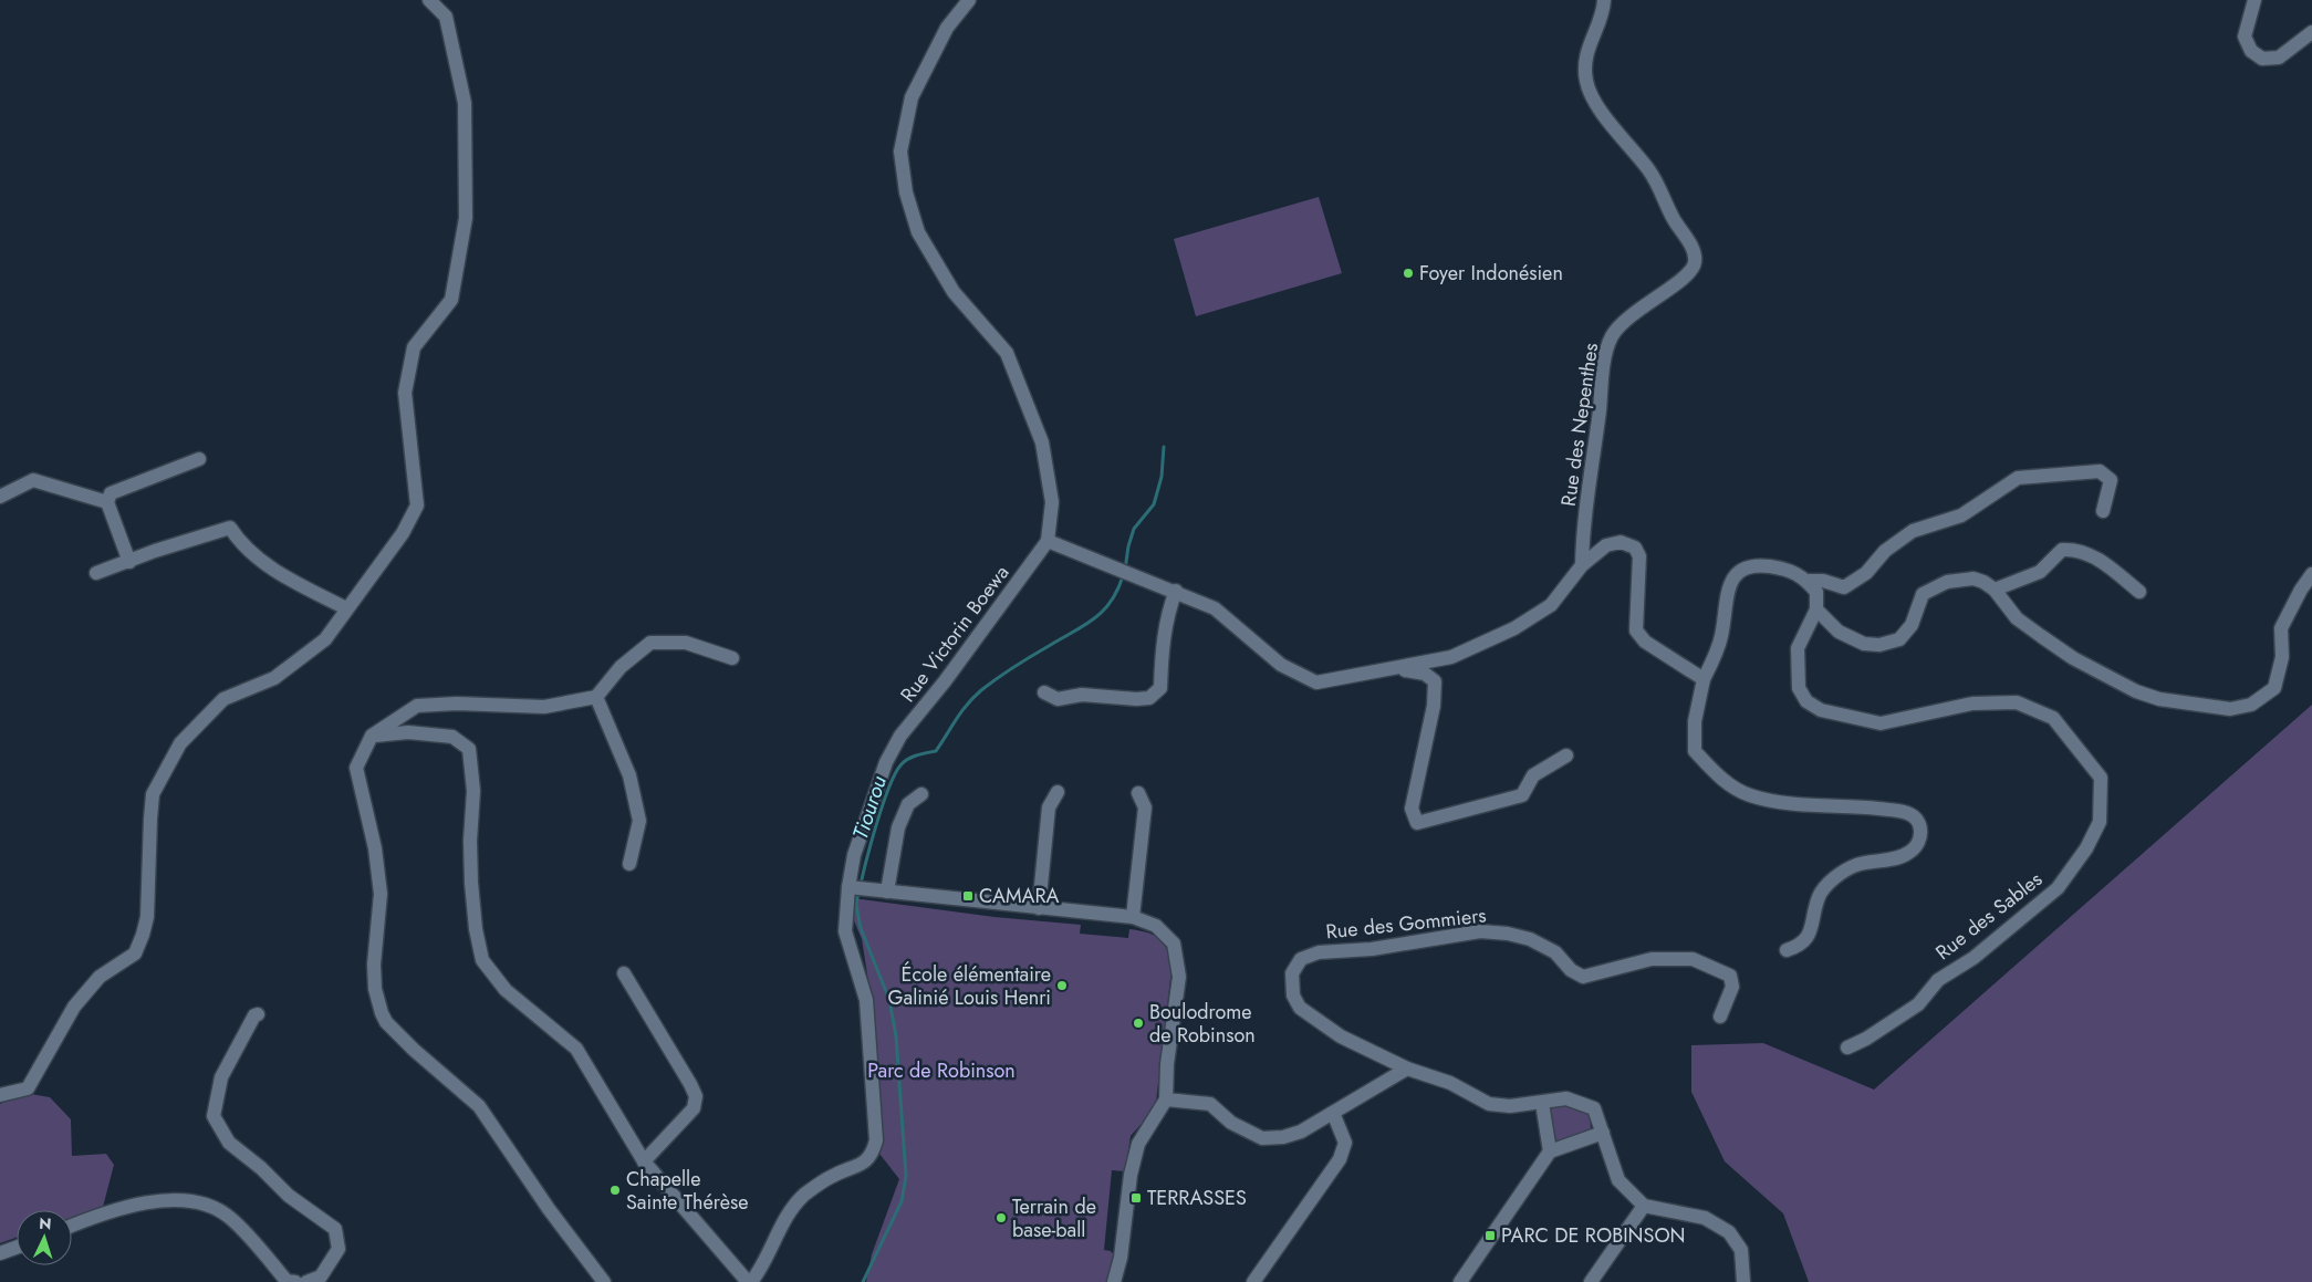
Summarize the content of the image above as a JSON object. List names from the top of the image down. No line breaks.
{"streets":{"street":["Rue des Nepenthes","Rue Victorin Boewa","Rue des Sables","Rue des Gommiers"]},"water":["Tiourou"],"parks":["Parc de Robinson"],"places":{"other":["Foyer Indonésien","École élémentaire Galinié Louis Henri","Boulodrome de Robinson","Chapelle Sainte Thérèse","Terrain de base-ball"],"transit":["CAMARA","TERRASSES","PARC DE ROBINSON"]},"north":"top"}
